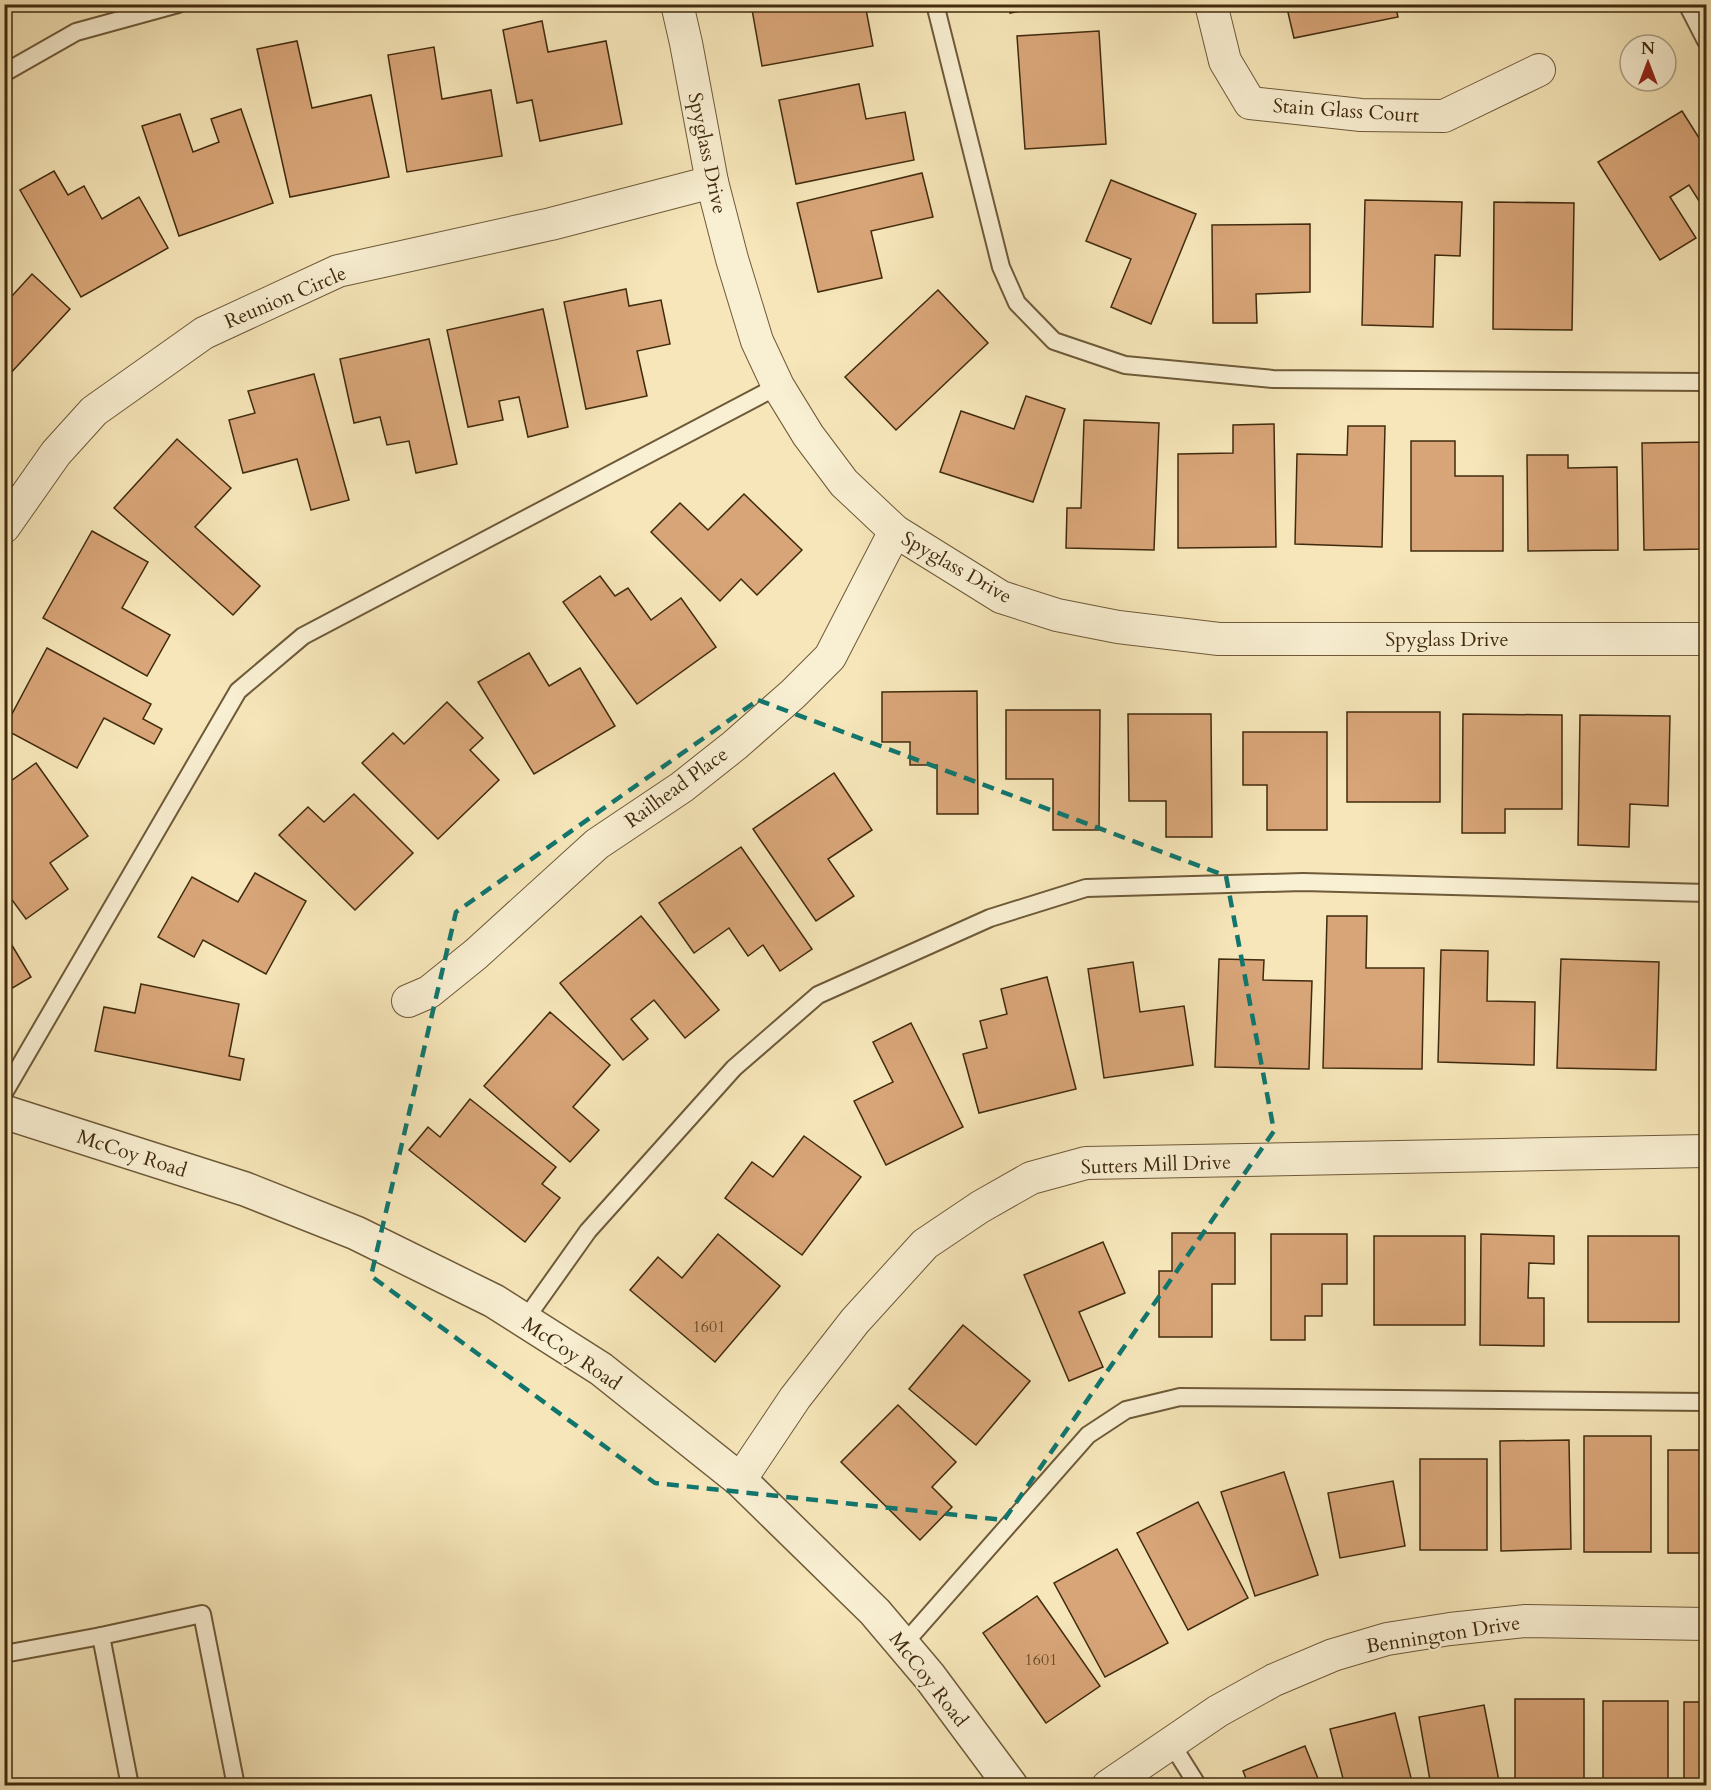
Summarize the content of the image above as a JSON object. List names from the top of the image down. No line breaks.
{"streets":{"street":["Stain Glass Court","Spyglass Drive","Reunion Circle","Railhead Place","McCoy Road","Sutters Mill Drive","Bennington Drive"]},"crossings":[["Spyglass Drive","Reunion Circle"],["Spyglass Drive","Railhead Place"],["McCoy Road","Sutters Mill Drive"]],"house_numbers":["1601","1601"],"north":"top"}
